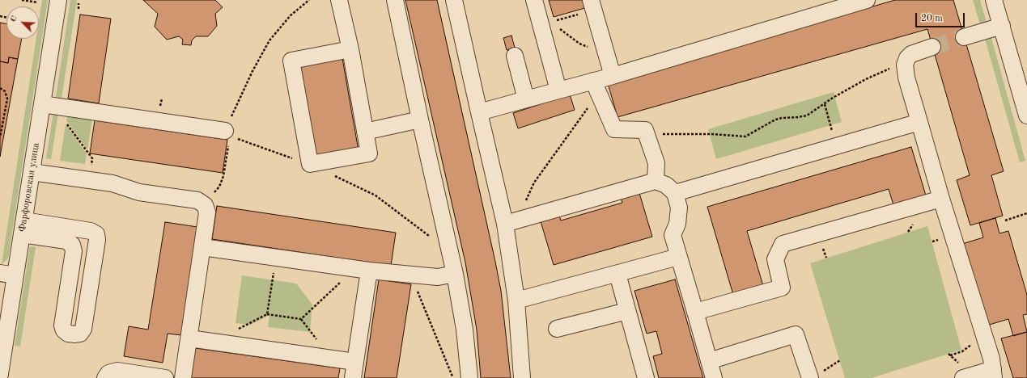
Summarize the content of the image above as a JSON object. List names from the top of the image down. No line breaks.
{"streets":{"street":["Фарфоровская улица"]},"scale_bar":"20 m","north":"top left"}
